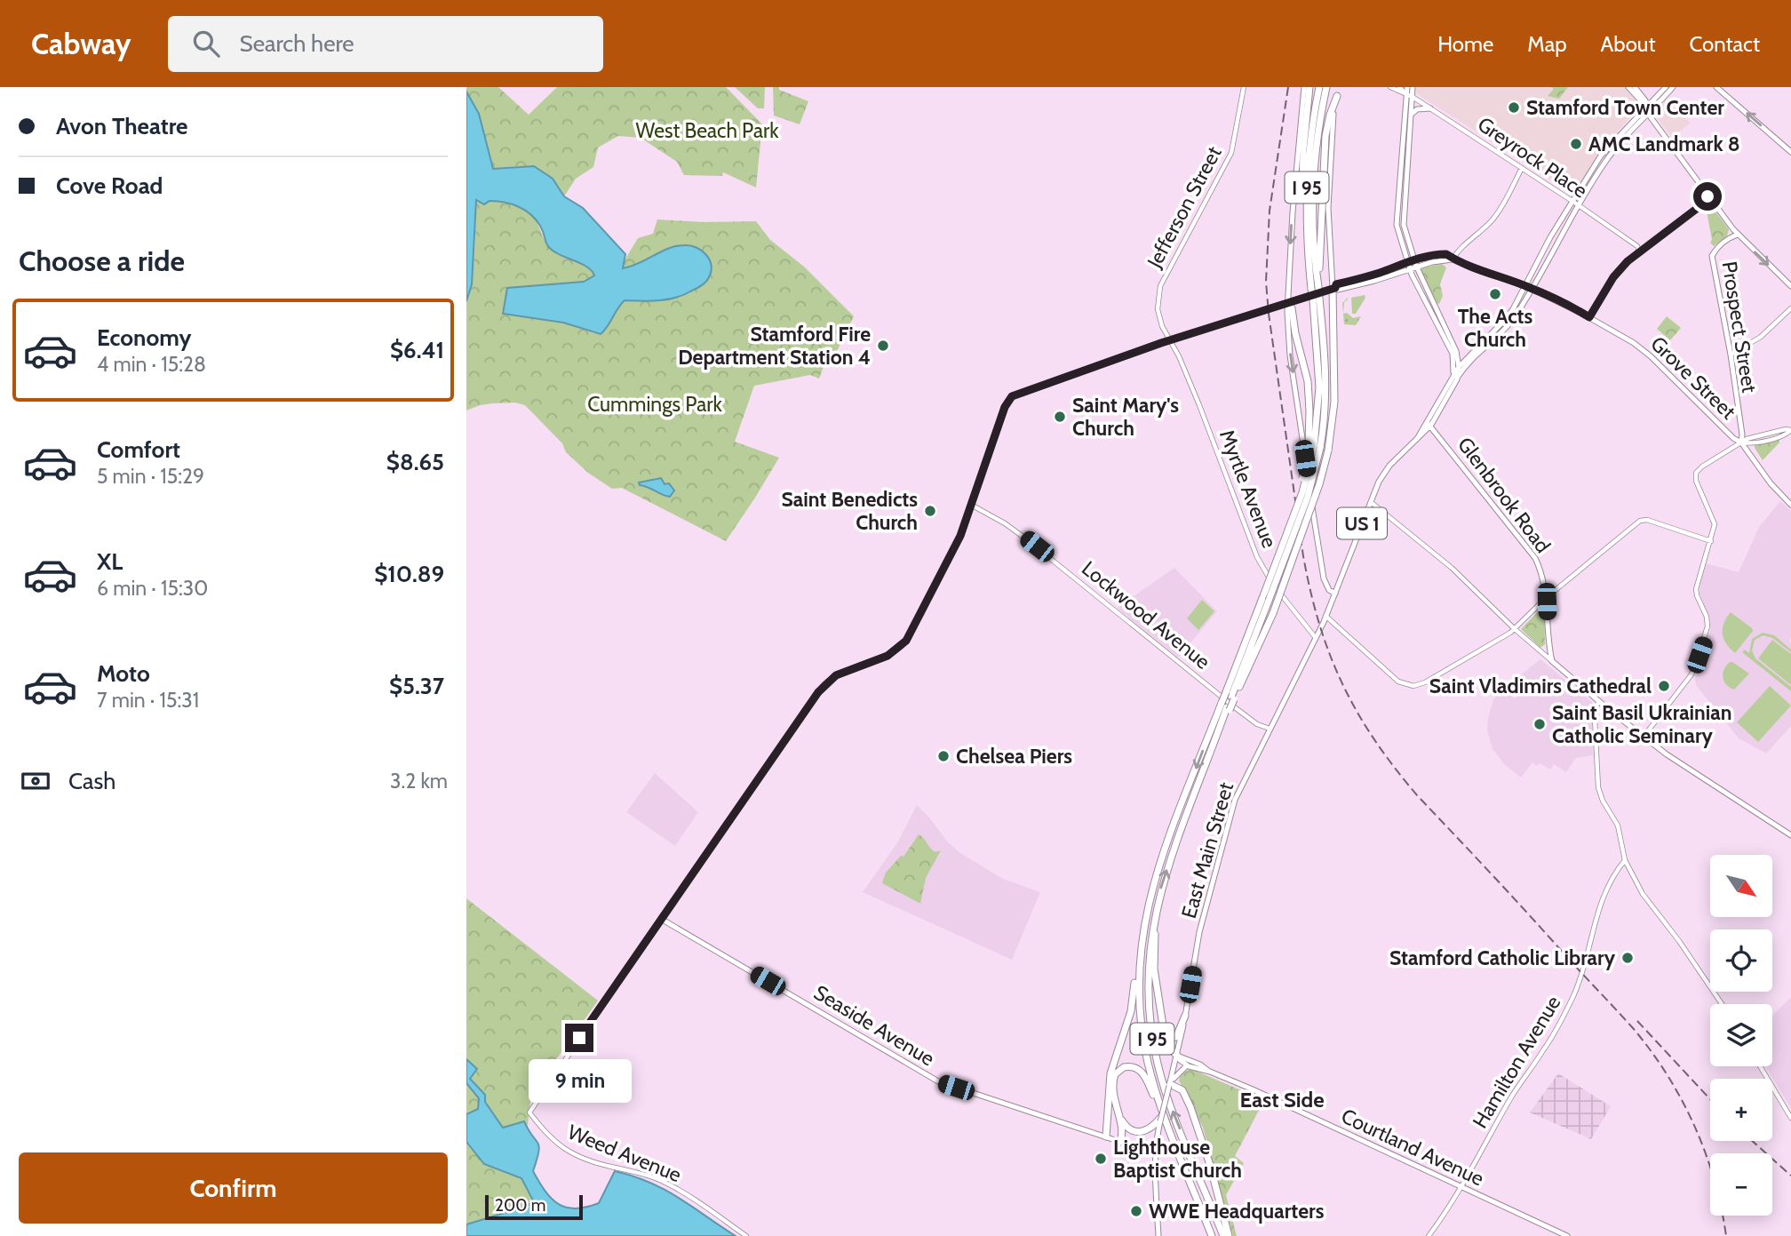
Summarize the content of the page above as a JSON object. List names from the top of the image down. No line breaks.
{"streets":{"highway":["I 95"],"main road":["Prospect Street","Grove Street","Glenbrook Road","US 1","East Main Street","Seaside Avenue","Courtland Avenue"],"street":["Greyrock Place","Jefferson Street","Myrtle Avenue","Lockwood Avenue","Hamilton Avenue","Weed Avenue"]},"crossings":[["Greyrock Place","US 1"],["Jefferson Street","Myrtle Avenue"],["Prospect Street","Grove Street"],["Grove Street","US 1"],["Grove Street","East Main Street"],["Myrtle Avenue","East Main Street"],["Glenbrook Road","East Main Street"],["US 1","East Main Street"],["Lockwood Avenue","East Main Street"],["East Main Street","Seaside Avenue"],["East Main Street","Courtland Avenue"],["Seaside Avenue","Weed Avenue"],["Hamilton Avenue","Courtland Avenue"]],"districts":["East Side"],"parks":["West Beach Park","Cummings Park"],"places":["Stamford Town Center","AMC Landmark 8","The Acts Church","Stamford Fire Department Station 4","Saint Mary's Church","Saint Benedicts Church","Saint Vladimirs Cathedral","Saint Basil Ukrainian Catholic Seminary","Chelsea Piers","Stamford Catholic Library","Lighthouse Baptist Church","WWE Headquarters"],"scale_bar":"200 m","north":"bottom right","page":{"header":"Cabway","search":"Search here","nav":["Home","Map","About","Contact"],"banner":["Avon Theatre","Cove Road"],"heading":"Choose a ride","list":[{"name":"Economy","note":"4 min · 15:28","value":"$6.41"},{"name":"Comfort","note":"5 min · 15:29","value":"$8.65"},{"name":"XL","note":"6 min · 15:30","value":"$10.89"},{"name":"Moto","note":"7 min · 15:31","value":"$5.37"}],"pay":["Cash","3.2 km"],"map_buttons":["+","−"],"bubble":"9 min","buttons":"Confirm","scale":"200 m"}}
